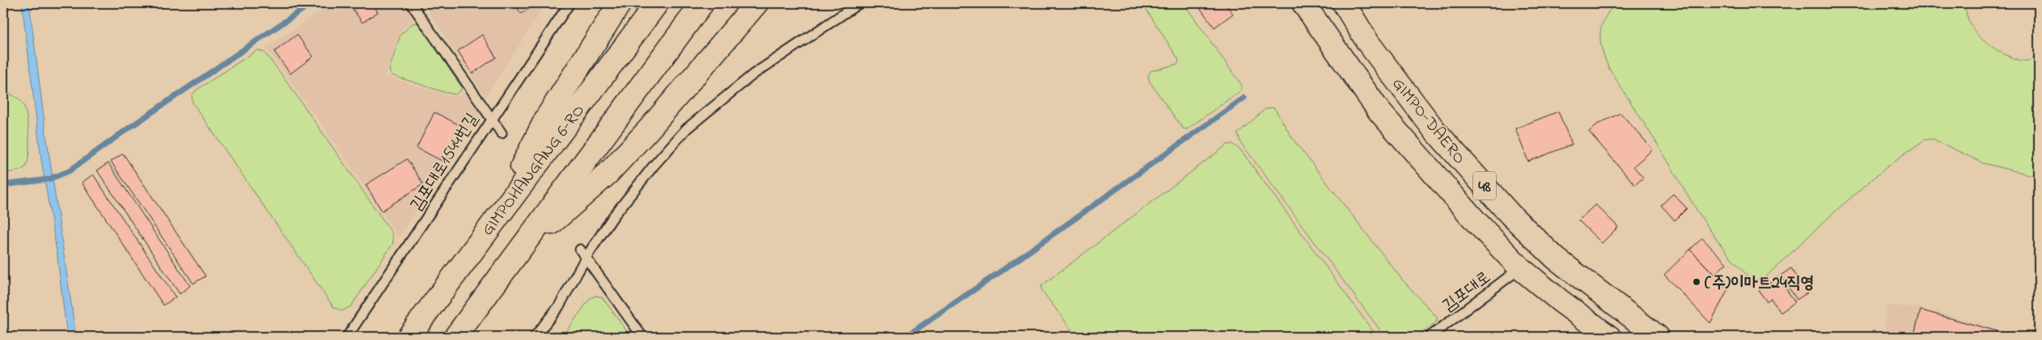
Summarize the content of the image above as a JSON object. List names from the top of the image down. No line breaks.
{"streets":{"street":["GIMPO-DAERO","GIMPOHANGANG 6-RO","48"],"lane":["김포대로1544번길","김포대로"]},"crossings":[["GIMPO-DAERO","김포대로"]],"places":["(주)이마트24직영"]}
